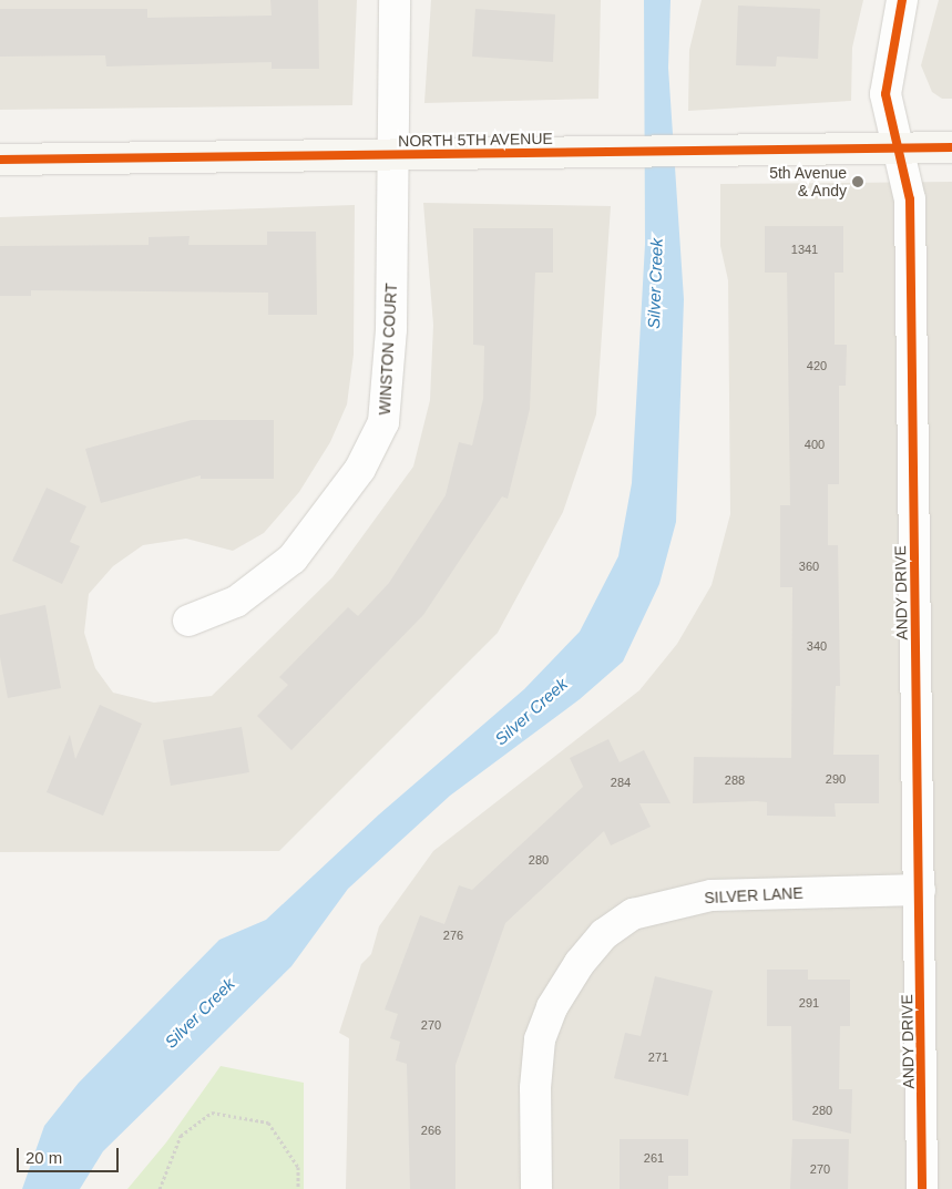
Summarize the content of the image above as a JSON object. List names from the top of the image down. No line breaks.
{"streets":{"street":["NORTH 5TH AVENUE","WINSTON COURT","ANDY DRIVE","SILVER LANE"]},"crossings":[["NORTH 5TH AVENUE","WINSTON COURT"],["NORTH 5TH AVENUE","ANDY DRIVE"],["ANDY DRIVE","SILVER LANE"]],"water":["Silver Creek"],"places":["5th Avenue & Andy"],"house_numbers":["1341","420","400","360","340","290","288","284","280","276","291","270","271","280","266","261","270"],"scale_bar":"20 m"}
